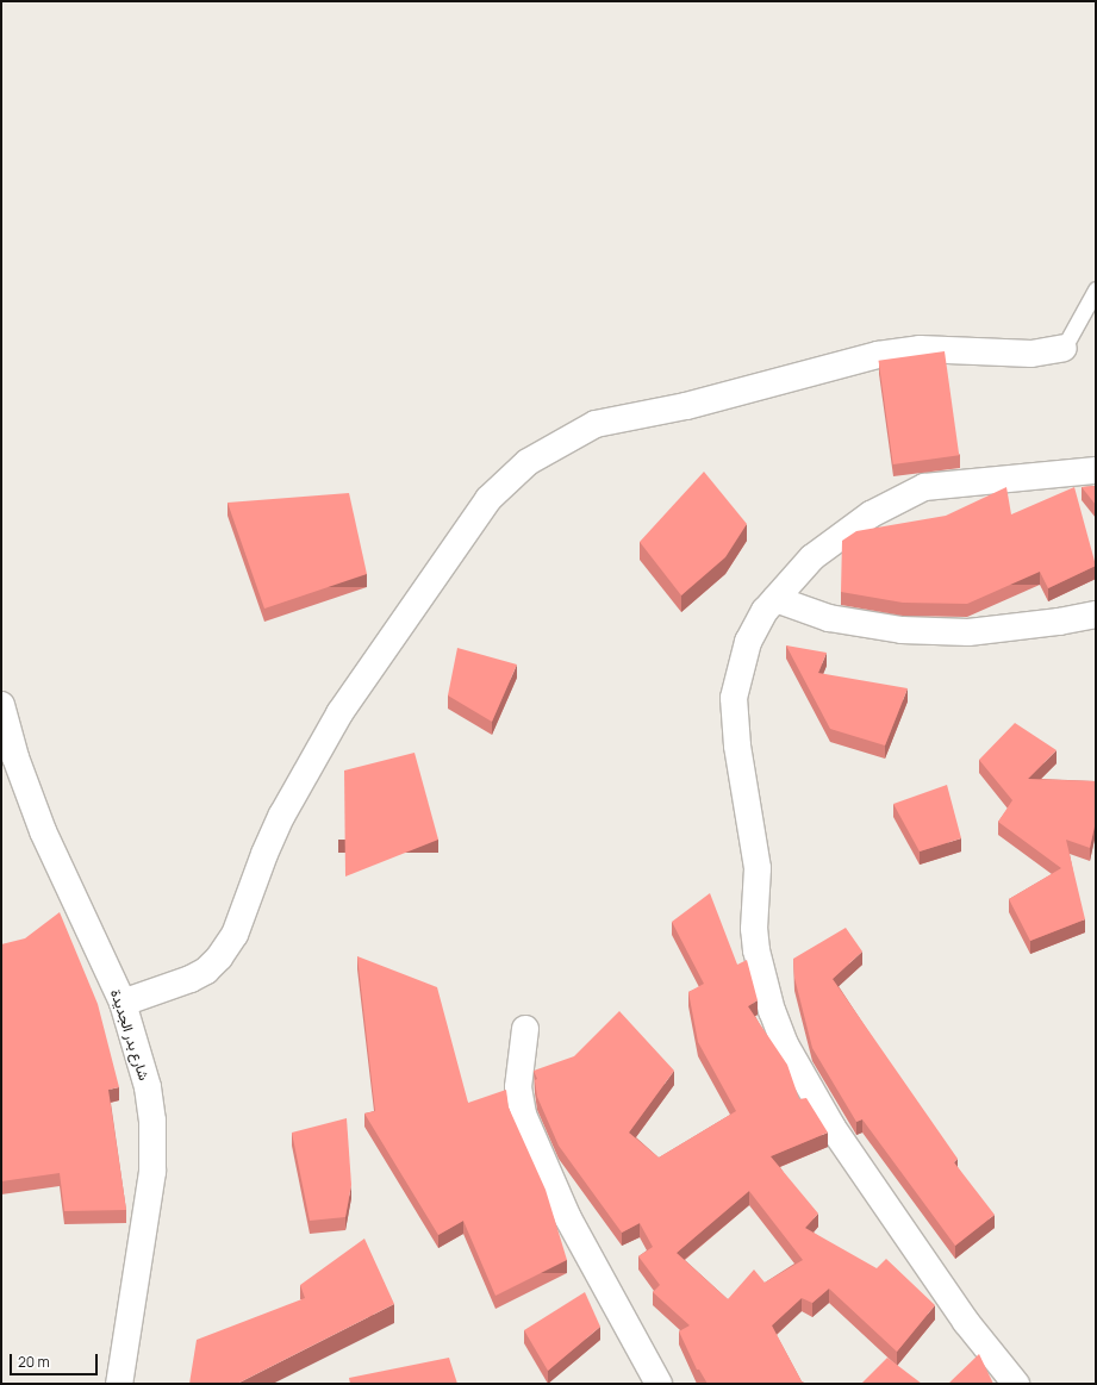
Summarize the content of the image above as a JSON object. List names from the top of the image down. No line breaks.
{"streets":{"street":["شارع بدر الجديدة"]},"scale_bar":"20 m"}
